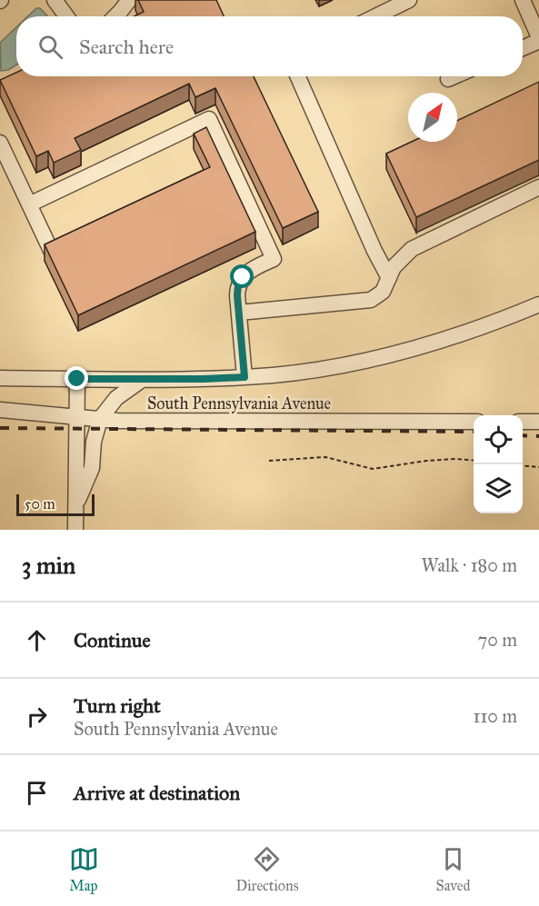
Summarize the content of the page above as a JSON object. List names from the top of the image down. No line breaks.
{"streets":{"street":["South Pennsylvania Avenue"]},"scale_bar":"50 m","north":"top right","page":{"search":"Search here","scale":"50 m","heading":["3 min","Walk · 180 m"],"list":[["Continue","70 m"],["Turn right","South Pennsylvania Avenue","110 m"],"Arrive at destination"],"nav":["Map","Directions","Saved"]}}
